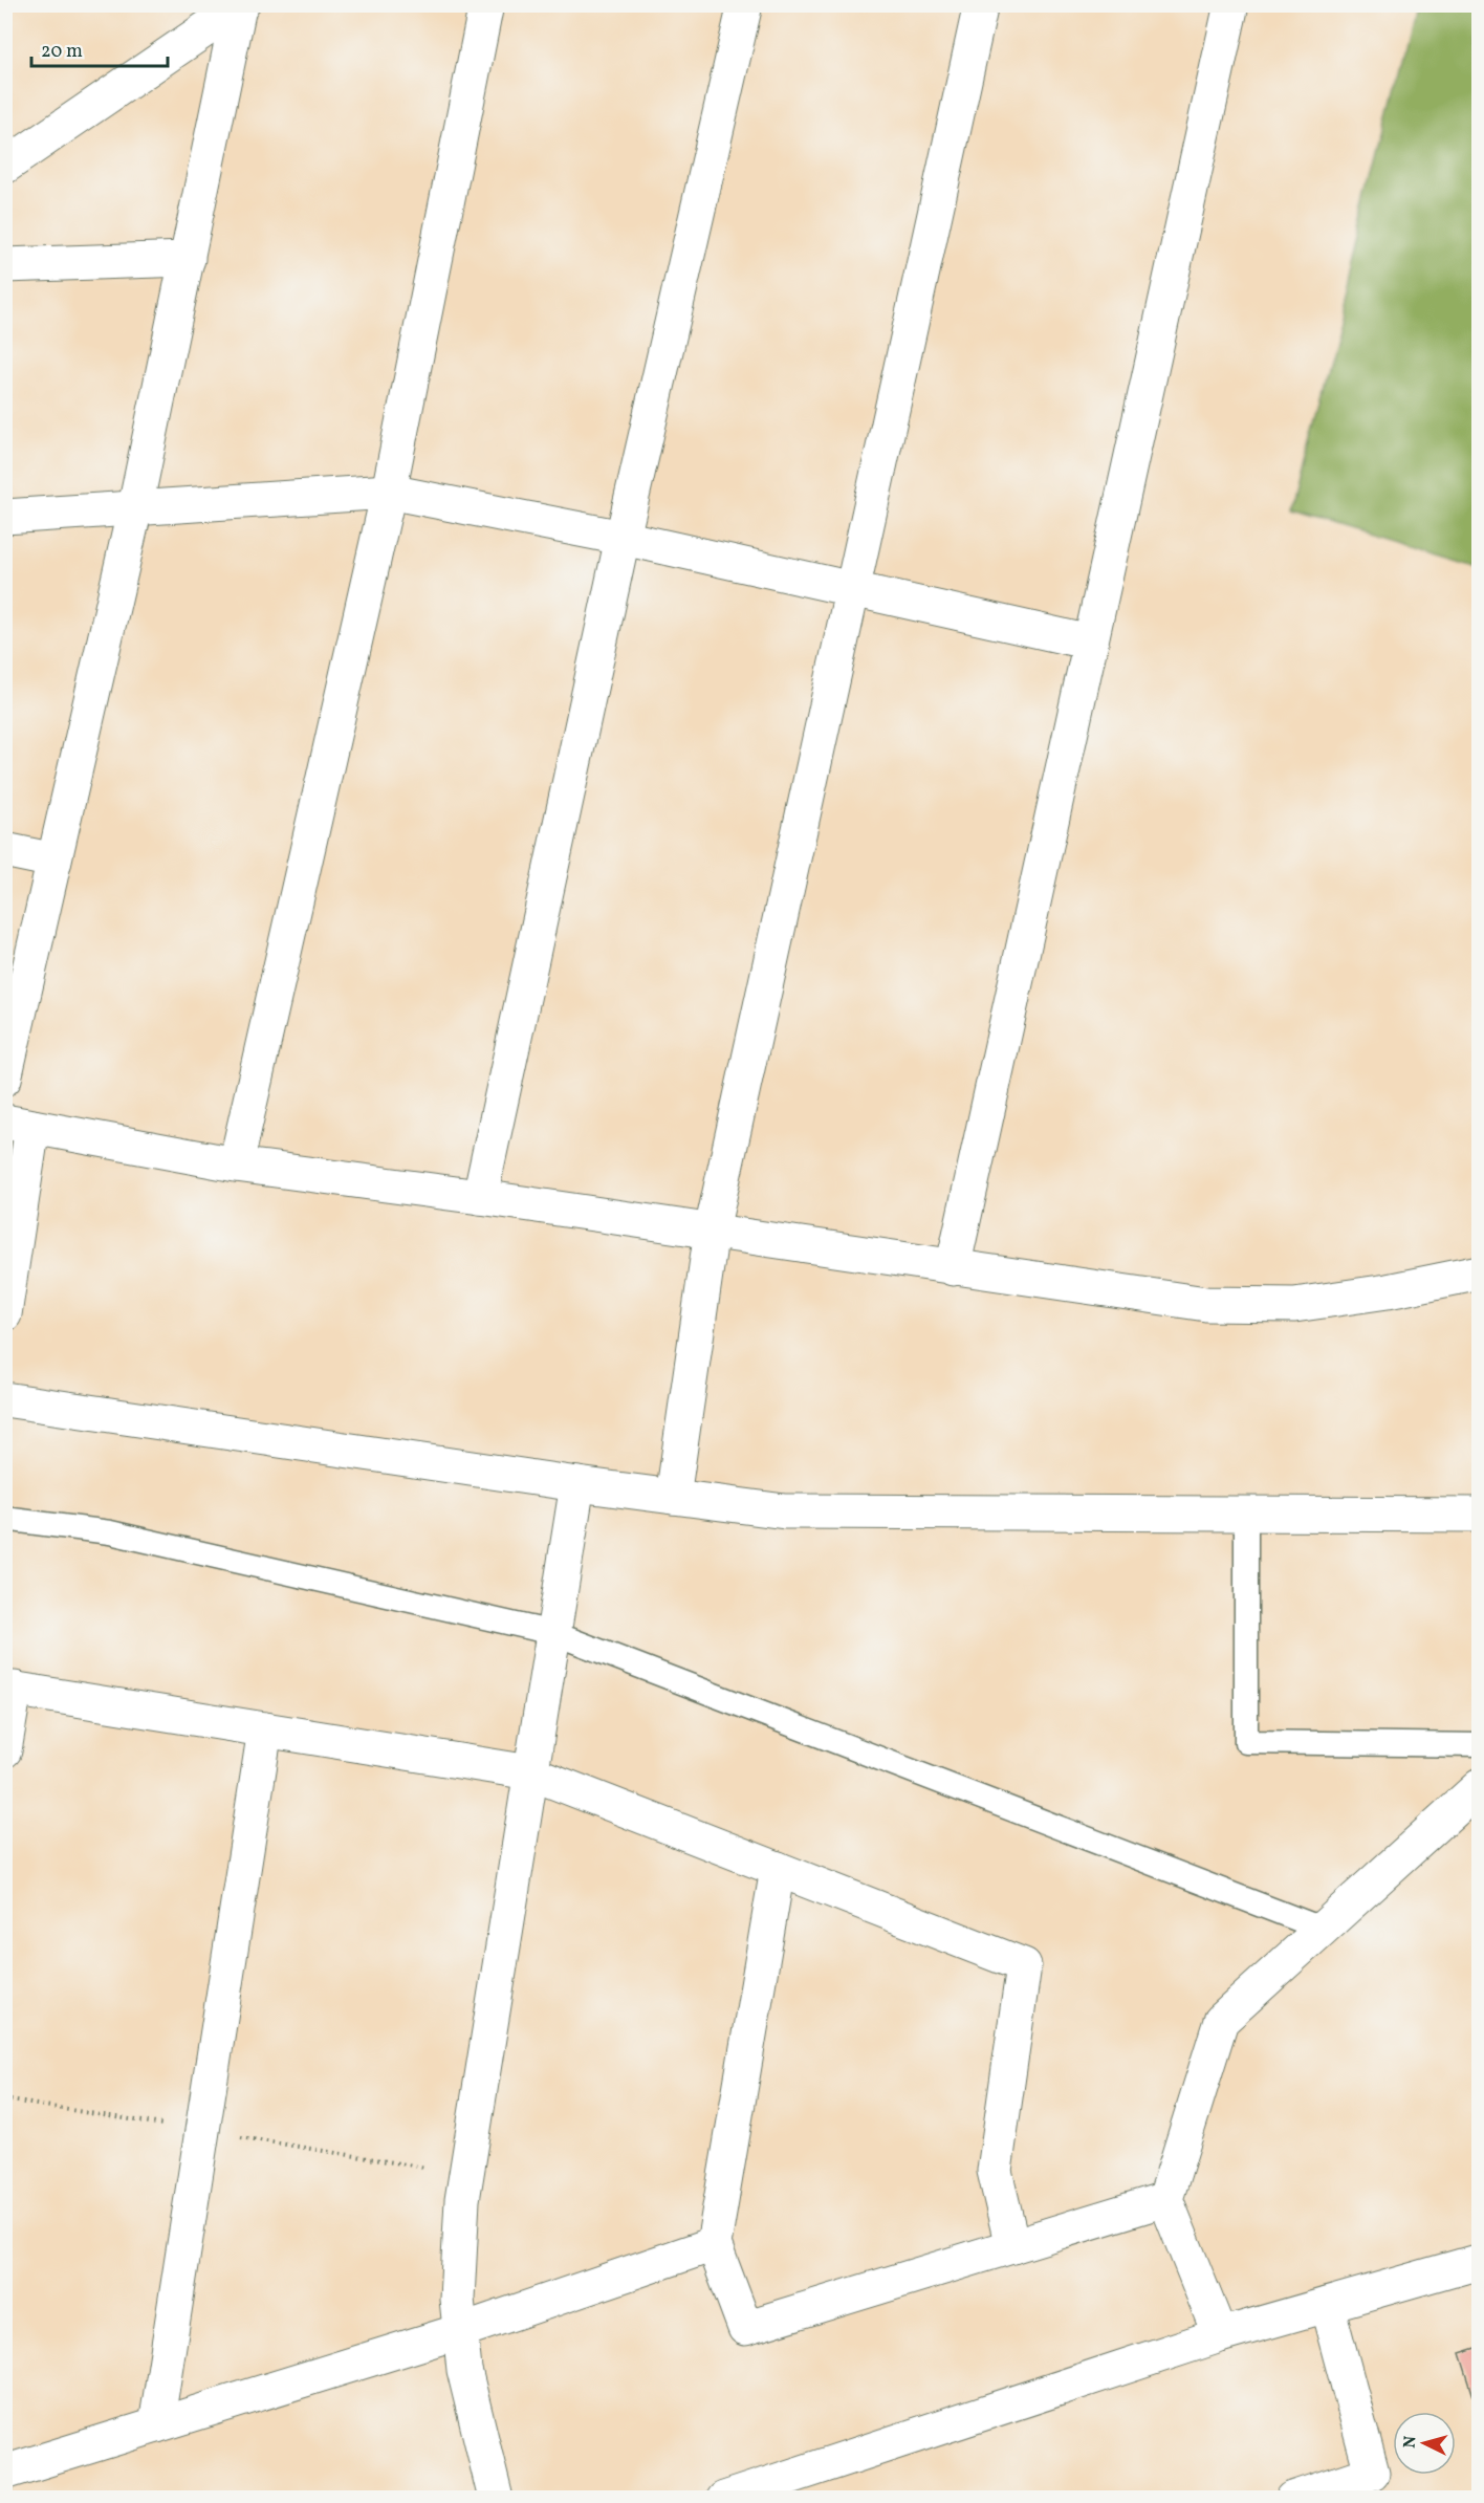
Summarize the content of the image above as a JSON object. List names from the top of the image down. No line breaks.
{"scale_bar":"20 m","north":"left"}
